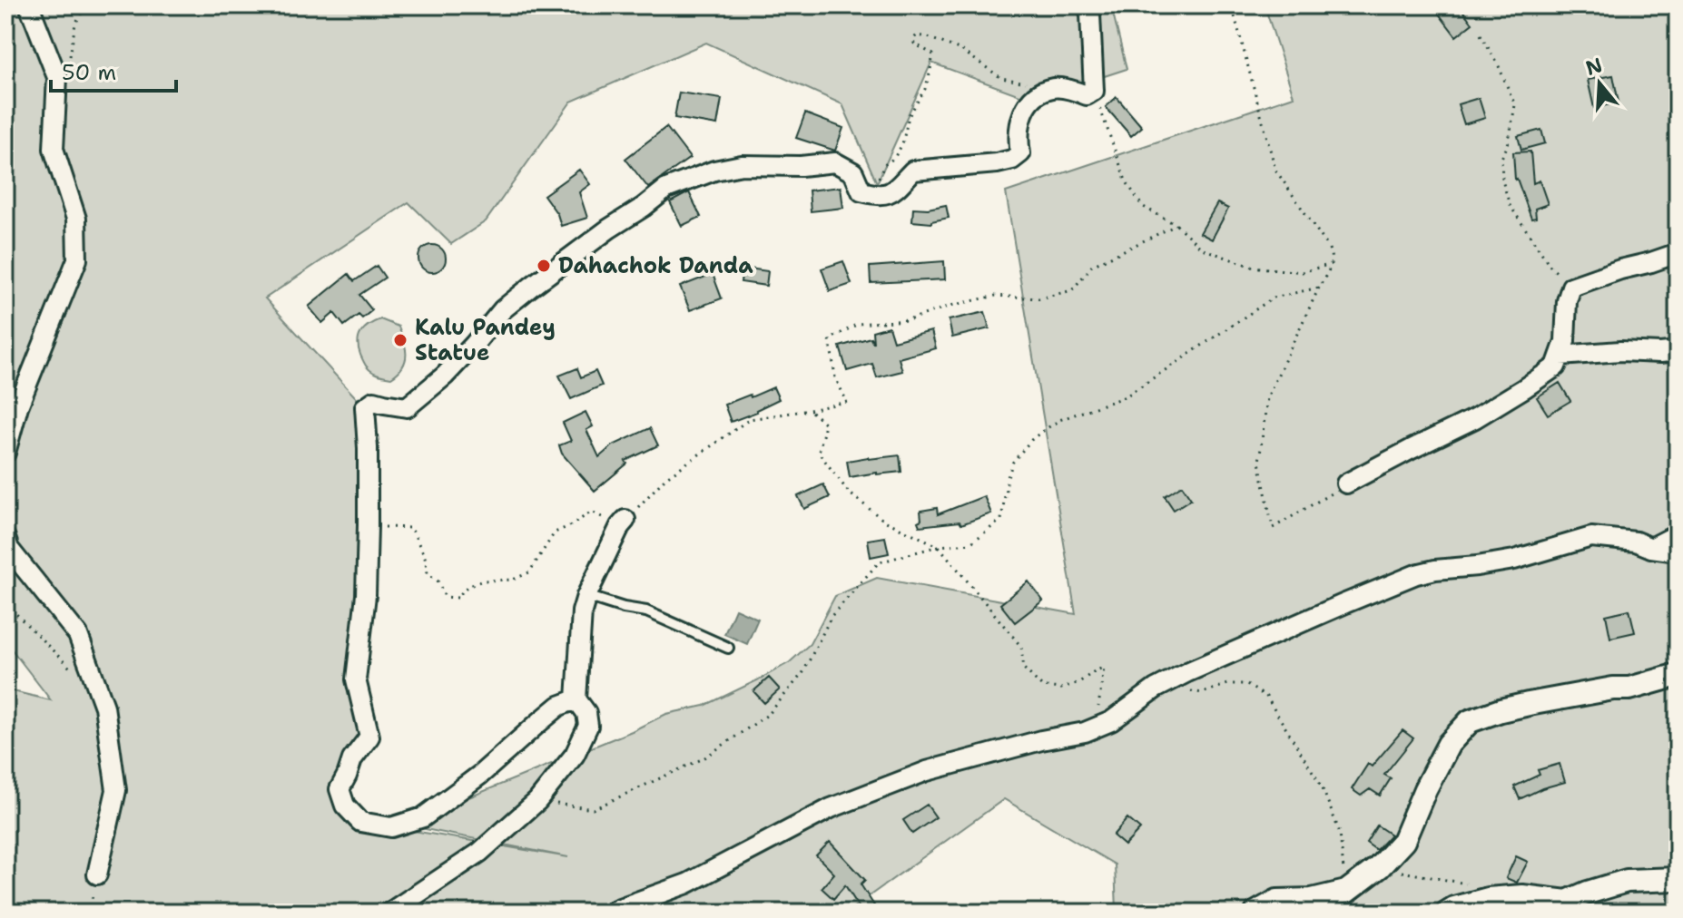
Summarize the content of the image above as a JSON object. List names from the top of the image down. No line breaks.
{"places":["Dahachok Danda","Kalu Pandey Statue"],"scale_bar":"50 m","north":"top"}
